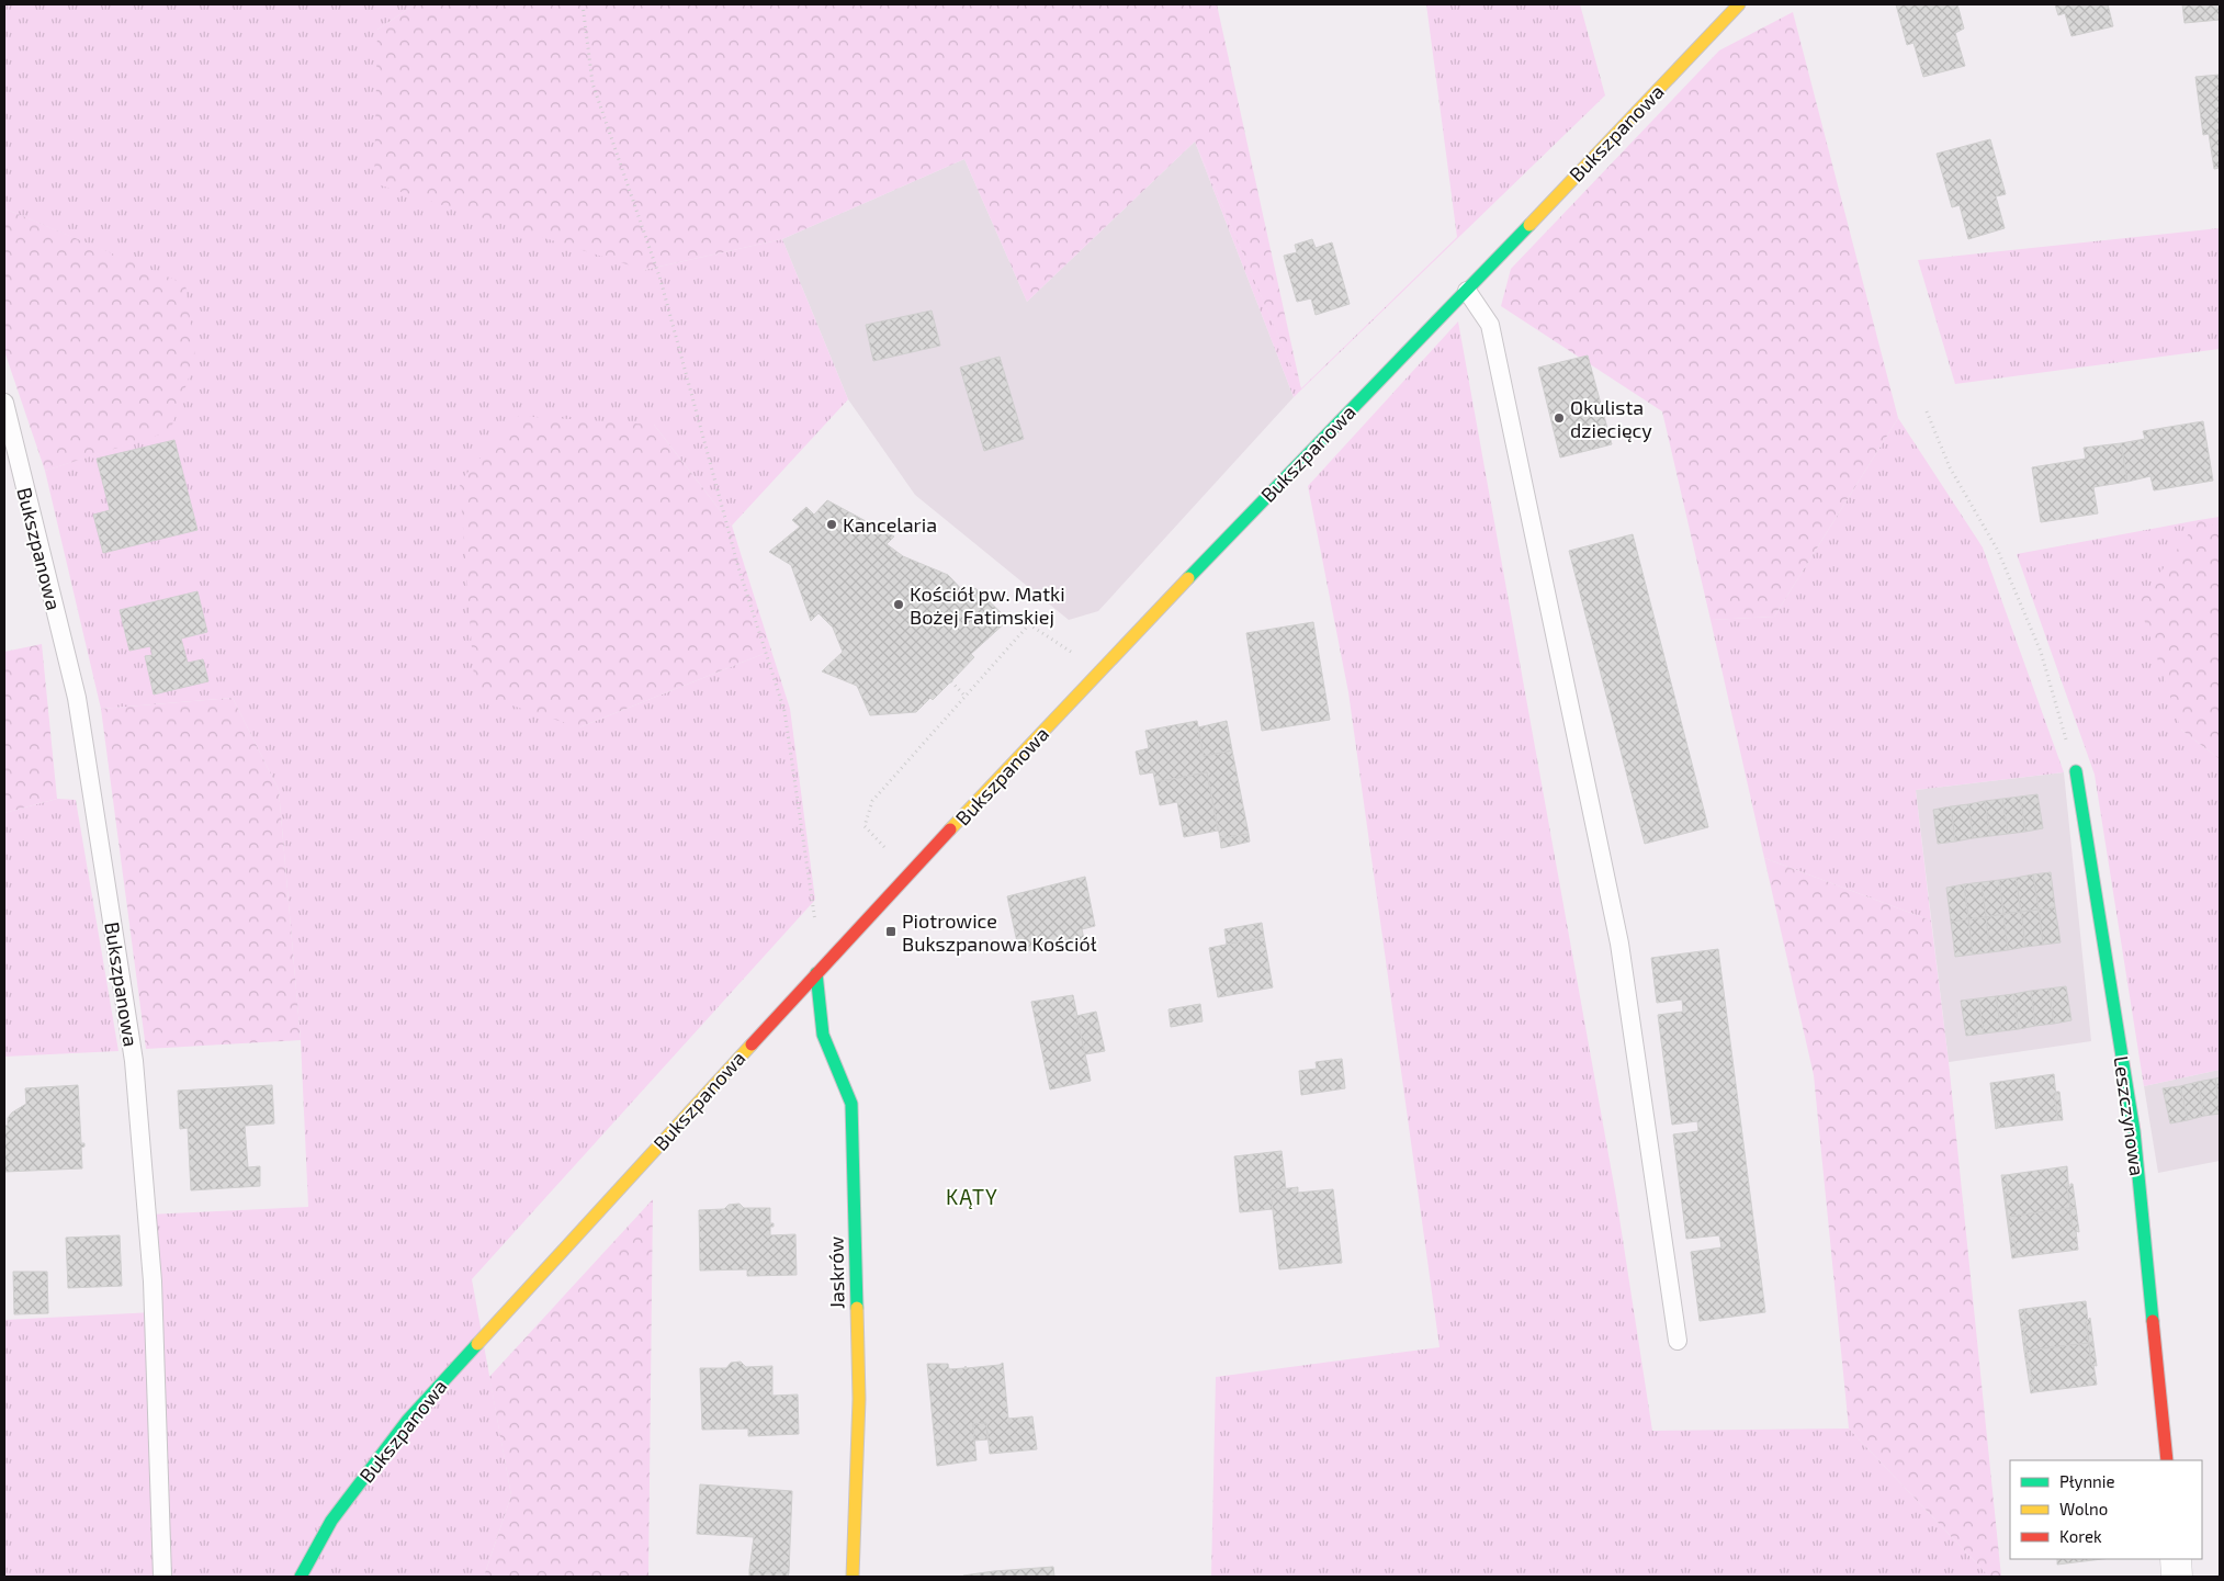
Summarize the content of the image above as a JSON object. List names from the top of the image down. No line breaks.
{"streets":{"street":["Bukszpanowa","Leszczynowa","Jaskrów"]},"crossings":[["Bukszpanowa","Jaskrów"]],"districts":["KĄTY"],"places":{"other":["Okulista dziecięcy","Kancelaria","Kościół pw. Matki Bożej Fatimskiej"],"transit":["Piotrowice Bukszpanowa Kościół"]},"legend":["Płynnie","Wolno","Korek"]}
